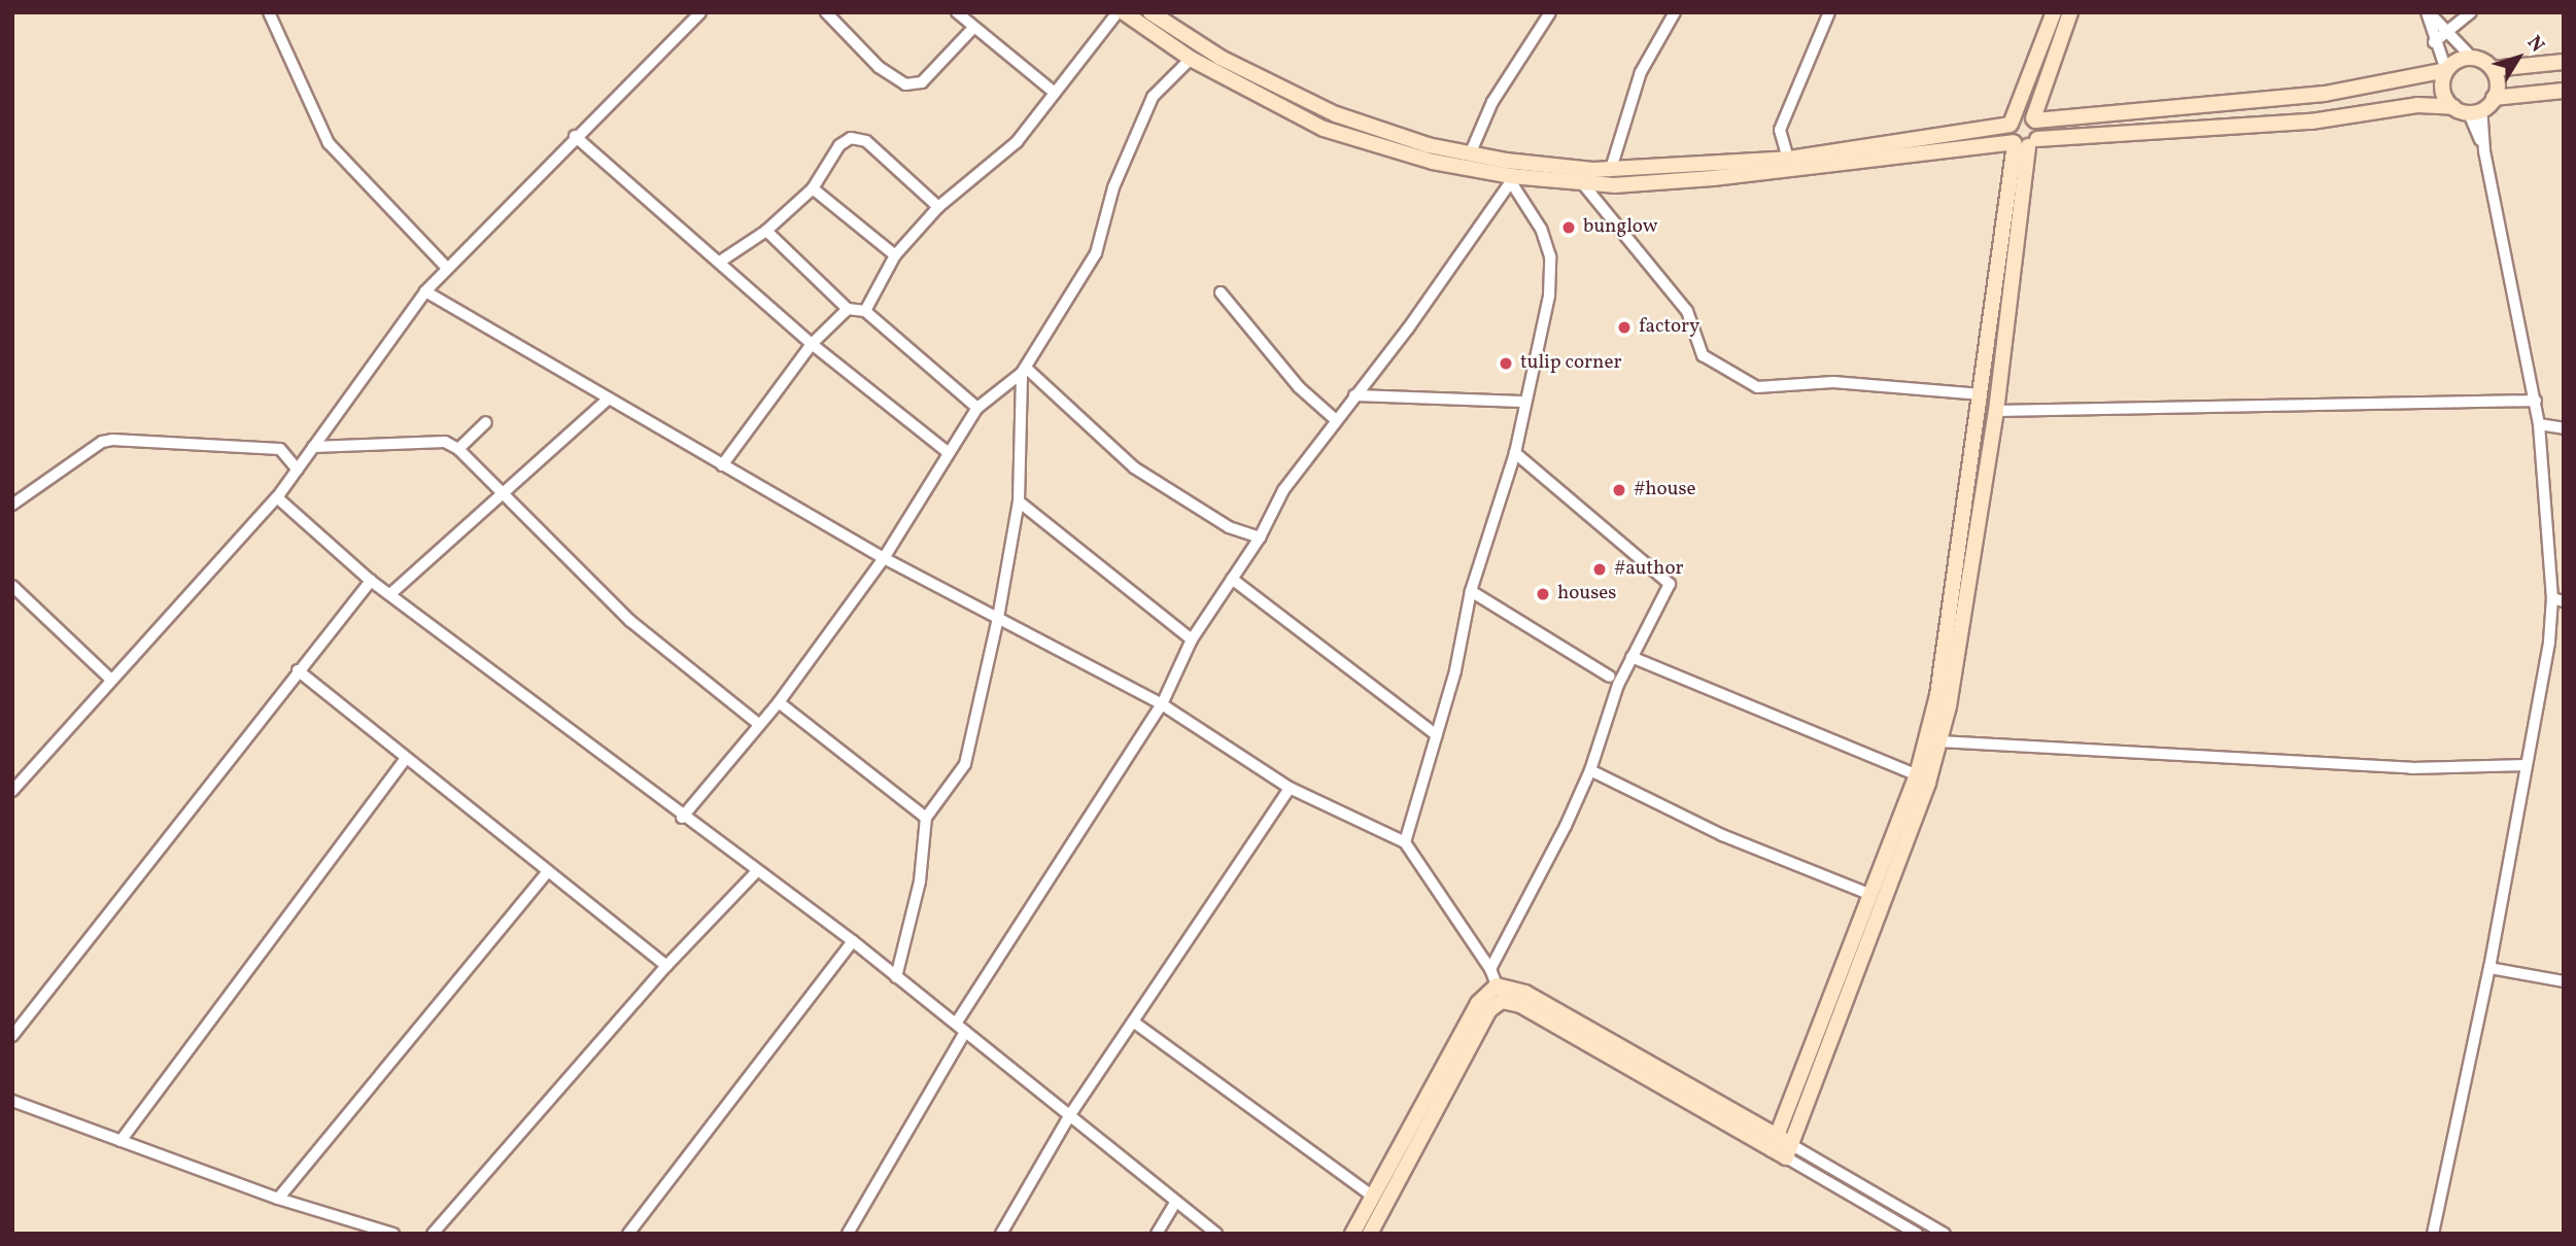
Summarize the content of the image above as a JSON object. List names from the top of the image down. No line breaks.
{"places":["bunglow","factory","tulip corner","#house","#author","houses"],"north":"top right"}
